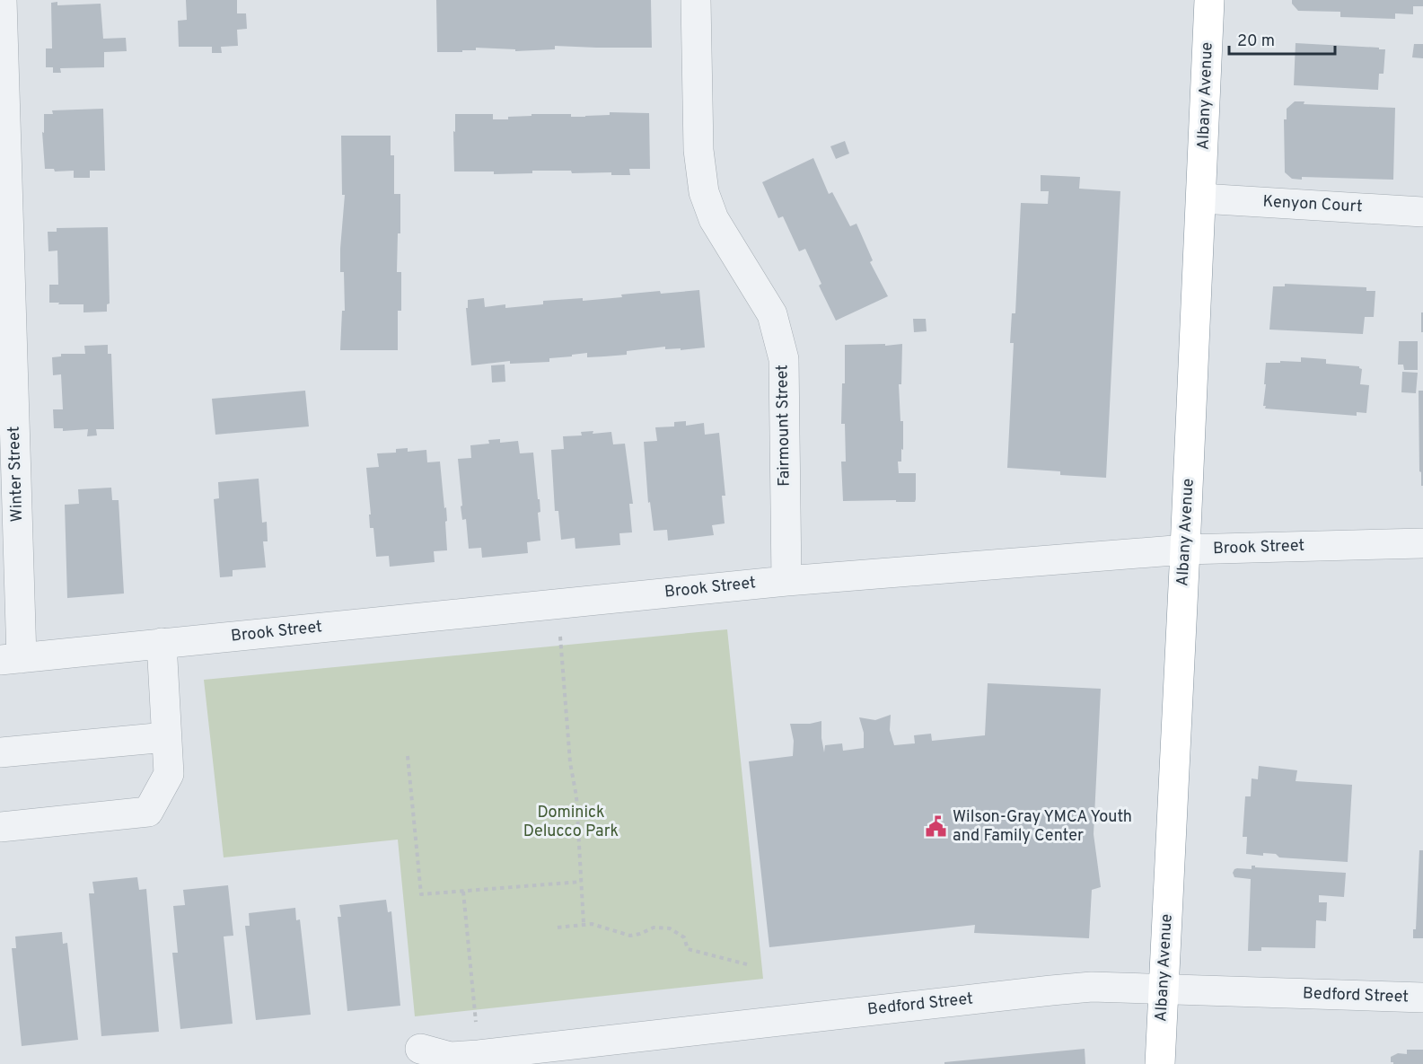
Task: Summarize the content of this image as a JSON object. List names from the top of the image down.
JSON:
{
  "streets": {
    "highway": ["Albany Avenue"],
    "street": [
      "Kenyon Court",
      "Fairmount Street",
      "Winter Street",
      "Brook Street",
      "Bedford Street"
    ]
  },
  "crossings": [
    ["Albany Avenue", "Kenyon Court"],
    ["Albany Avenue", "Brook Street"],
    ["Albany Avenue", "Bedford Street"],
    ["Fairmount Street", "Brook Street"],
    ["Winter Street", "Brook Street"]
  ],
  "parks": ["Dominick Delucco Park"],
  "places": {
    "public building": ["Wilson-Gray YMCA Youth and Family Center"]
  },
  "scale_bar": "20 m"
}
